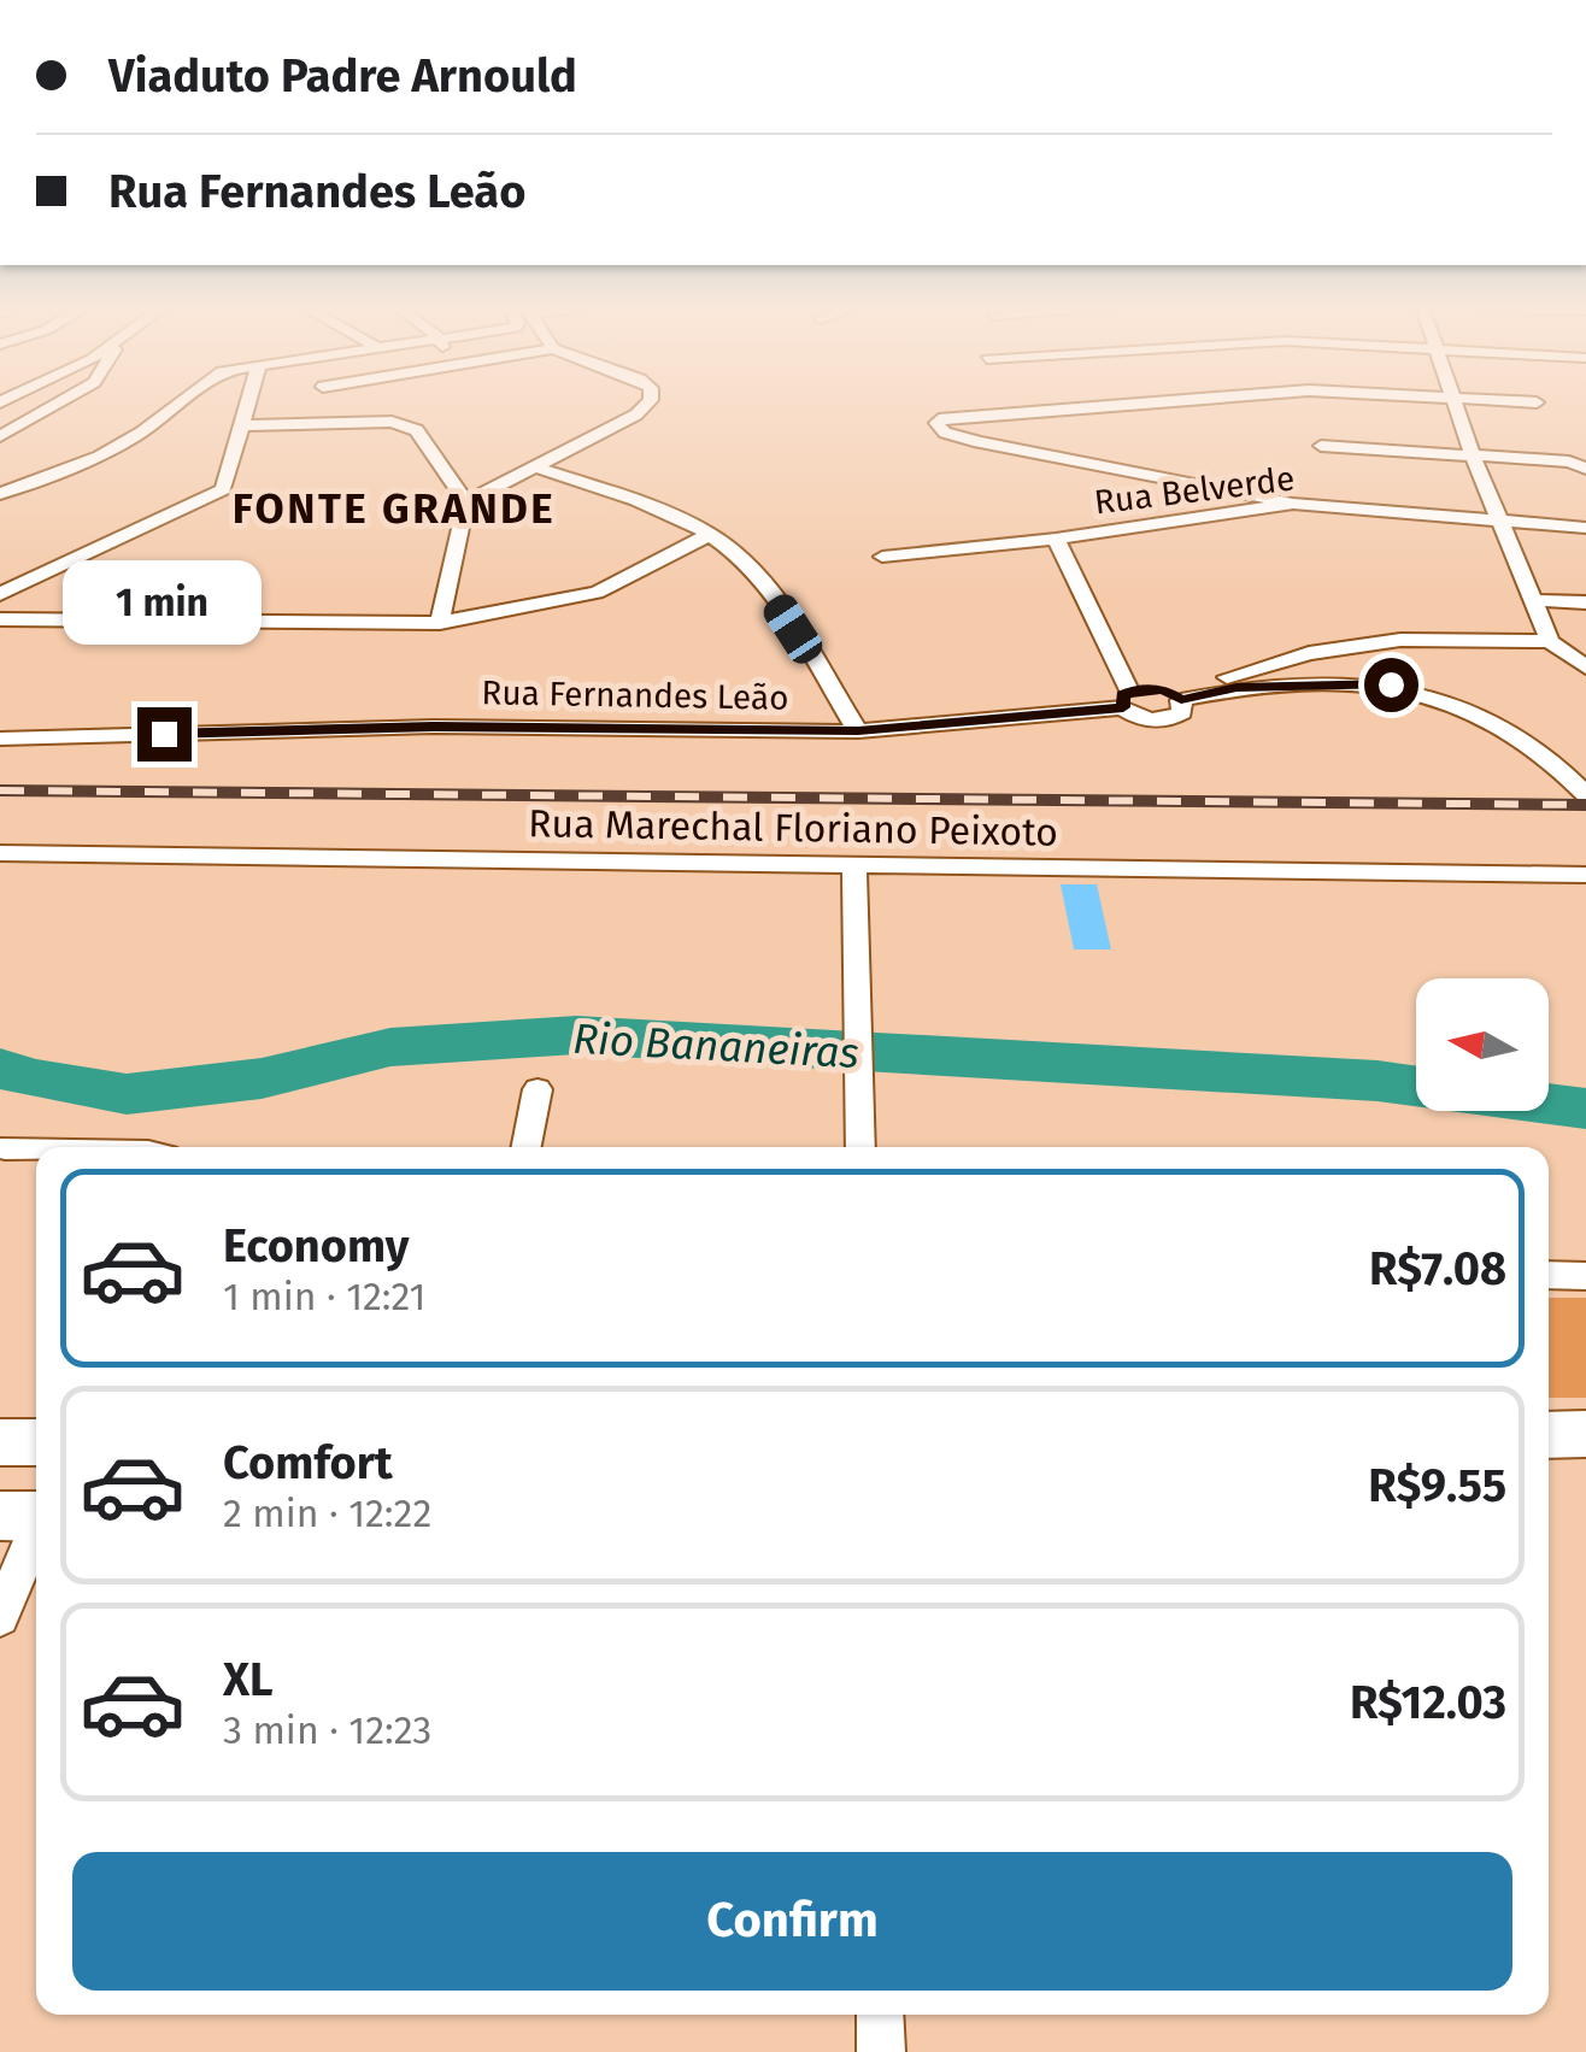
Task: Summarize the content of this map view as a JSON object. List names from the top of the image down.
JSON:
{
  "streets": {
    "street": ["Rua Belverde", "Rua Fernandes Leão", "Rua Marechal Floriano Peixoto"]
  },
  "districts": ["FONTE GRANDE"],
  "water": ["Rio Bananeiras"],
  "north": "left",
  "page": {
    "banner": ["Viaduto Padre Arnould", "Rua Fernandes Leão"],
    "bubble": "1 min",
    "list": [
      {
        "name": "Economy",
        "note": "1 min · 12:21",
        "value": "R$7.08"
      },
      {
        "name": "Comfort",
        "note": "2 min · 12:22",
        "value": "R$9.55"
      },
      {
        "name": "XL",
        "note": "3 min · 12:23",
        "value": "R$12.03"
      }
    ],
    "buttons": "Confirm"
  }
}
